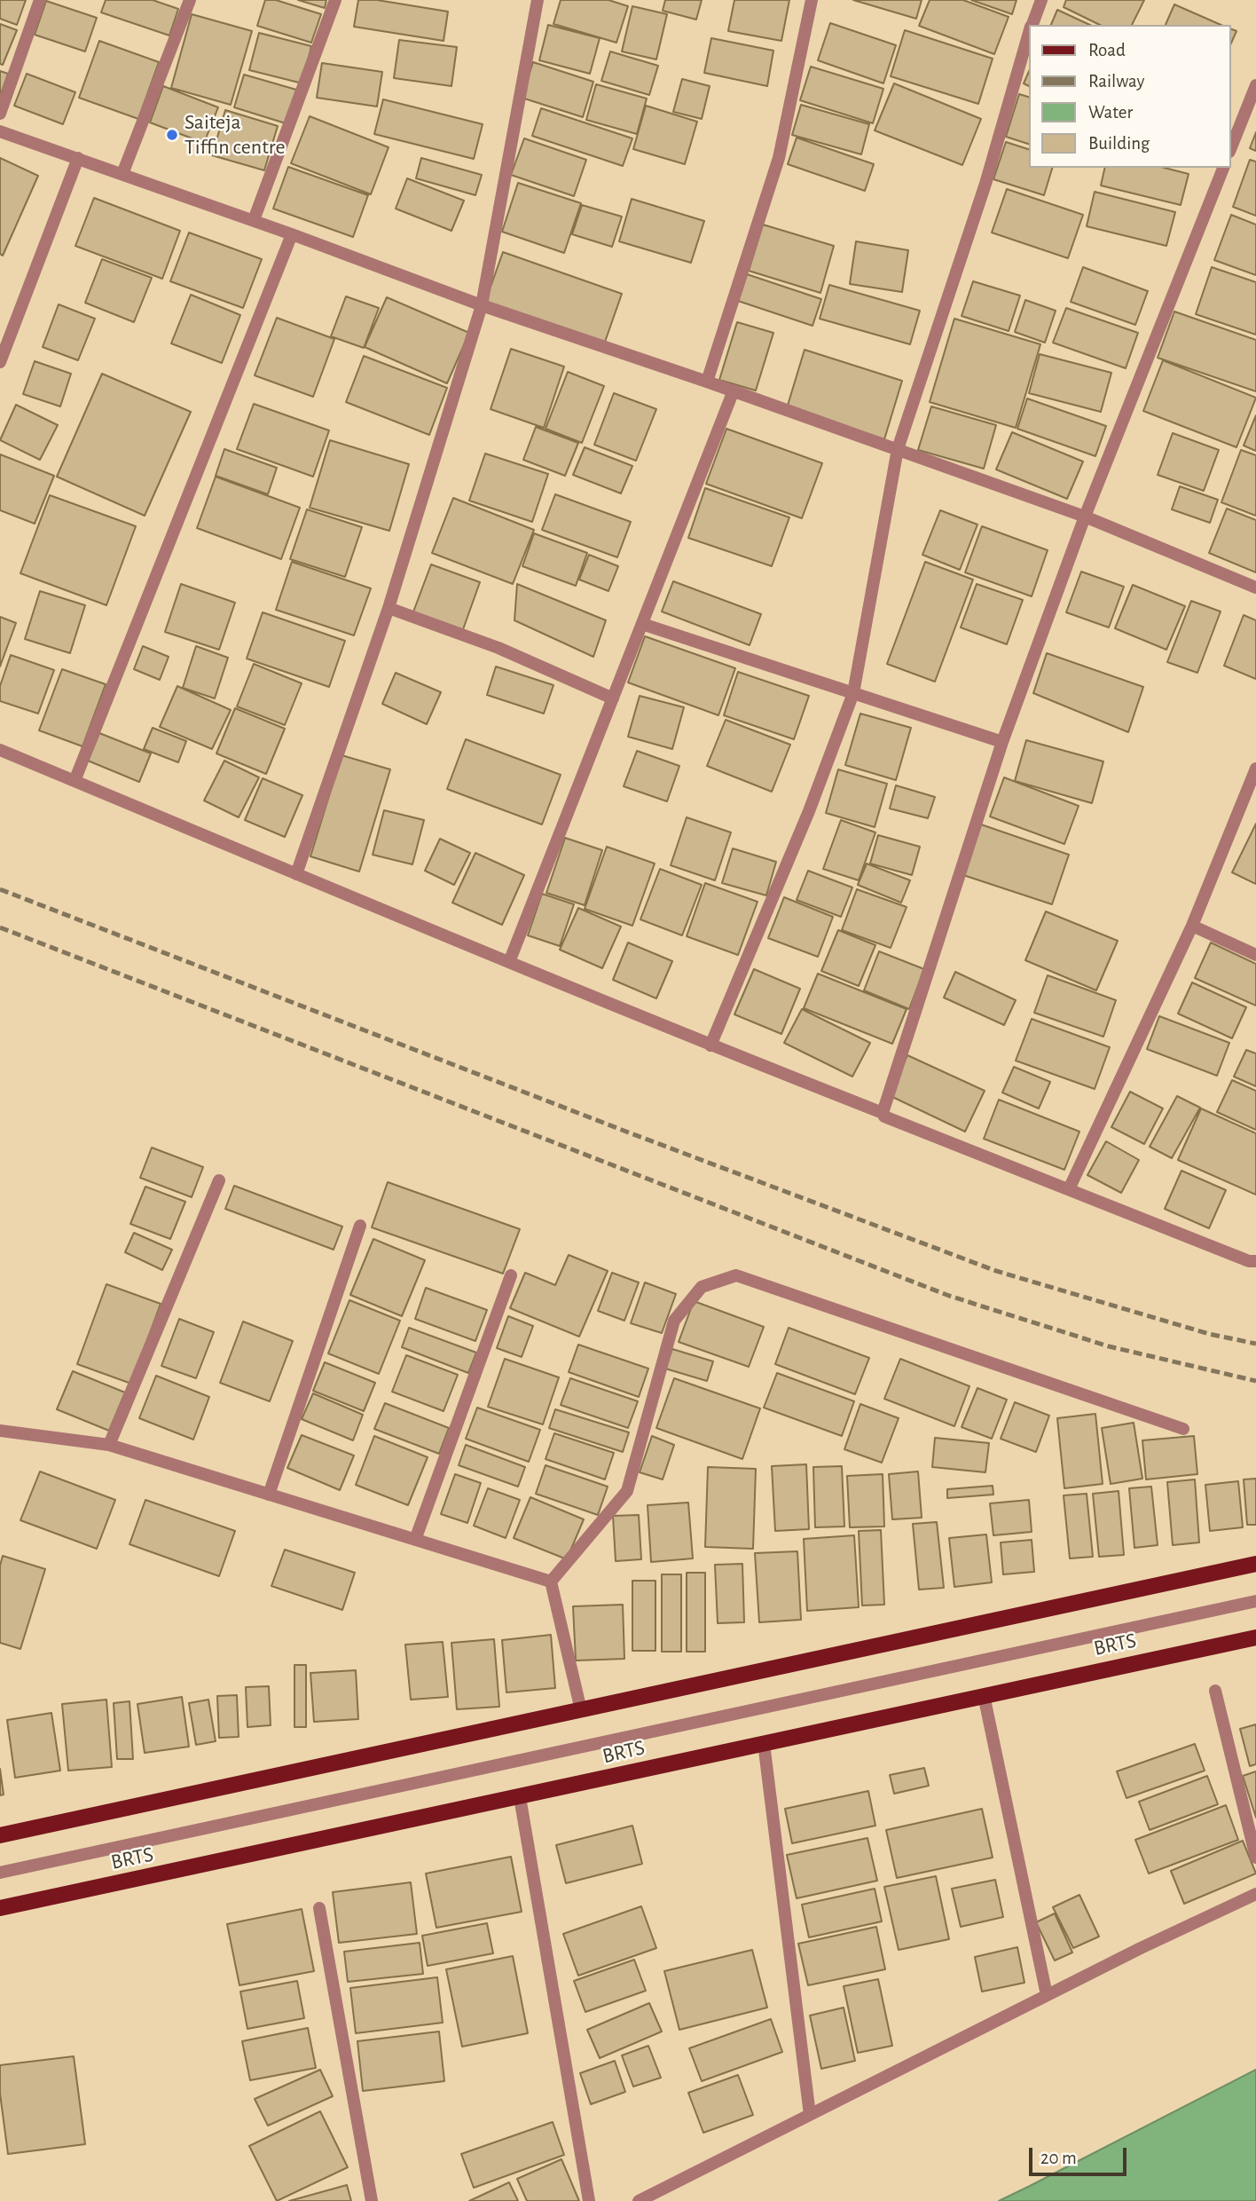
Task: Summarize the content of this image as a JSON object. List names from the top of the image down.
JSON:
{
  "streets": {
    "main road": ["BRTS"]
  },
  "places": ["Saiteja Tiffin centre"],
  "legend": [
    "Road",
    "Railway",
    "Water",
    "Building"
  ],
  "scale_bar": "20 m"
}
